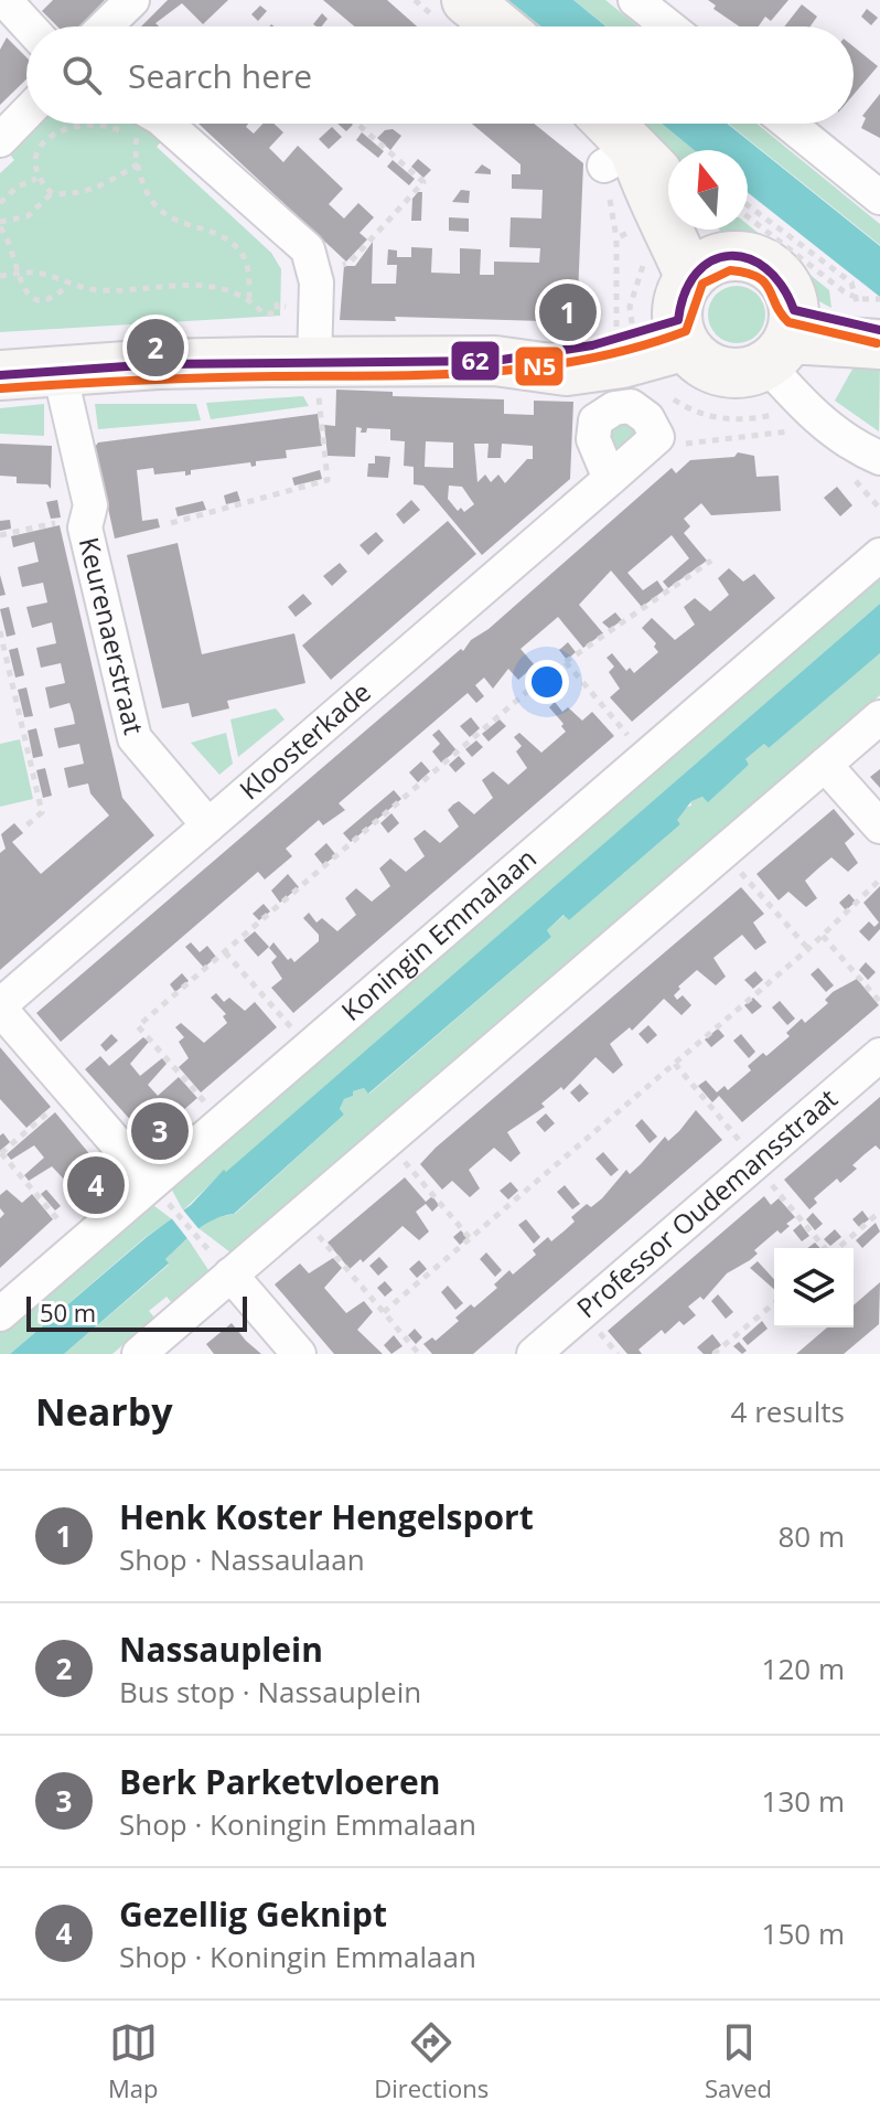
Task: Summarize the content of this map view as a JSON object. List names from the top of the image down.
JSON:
{
  "streets": {
    "street": [
      "Keurenaerstraat",
      "Kloosterkade",
      "Koningin Emmalaan",
      "Professor Oudemansstraat"
    ]
  },
  "crossings": [
    ["Keurenaerstraat", "Kloosterkade"]
  ],
  "lines": ["transit line 62", "transit line N5"],
  "scale_bar": "50 m",
  "north": "top",
  "page": {
    "search": "Search here",
    "pins": [
      "1",
      "2",
      "3",
      "4"
    ],
    "scale": "50 m",
    "heading": ["Nearby", "4 results"],
    "list": [
      {
        "mark": "1",
        "name": "Henk Koster Hengelsport",
        "note": "Shop · Nassaulaan",
        "value": "80 m"
      },
      {
        "mark": "2",
        "name": "Nassauplein",
        "note": "Bus stop · Nassauplein",
        "value": "120 m"
      },
      {
        "mark": "3",
        "name": "Berk Parketvloeren",
        "note": "Shop · Koningin Emmalaan",
        "value": "130 m"
      },
      {
        "mark": "4",
        "name": "Gezellig Geknipt",
        "note": "Shop · Koningin Emmalaan",
        "value": "150 m"
      }
    ],
    "nav": ["Map", "Directions", "Saved"]
  }
}
